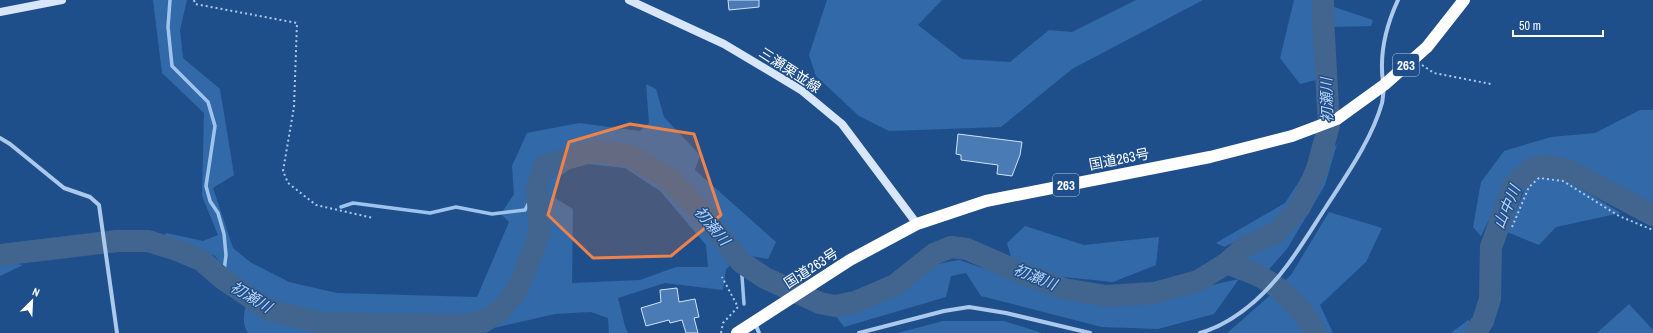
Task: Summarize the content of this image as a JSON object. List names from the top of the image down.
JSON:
{
  "streets": {
    "highway": ["263", "国道263号"],
    "main road": ["三瀬栗並線"]
  },
  "crossings": [
    ["三瀬栗並線", "国道263号"]
  ],
  "water": ["初瀬川", "山中川"],
  "scale_bar": "50 m",
  "north": "top right"
}
